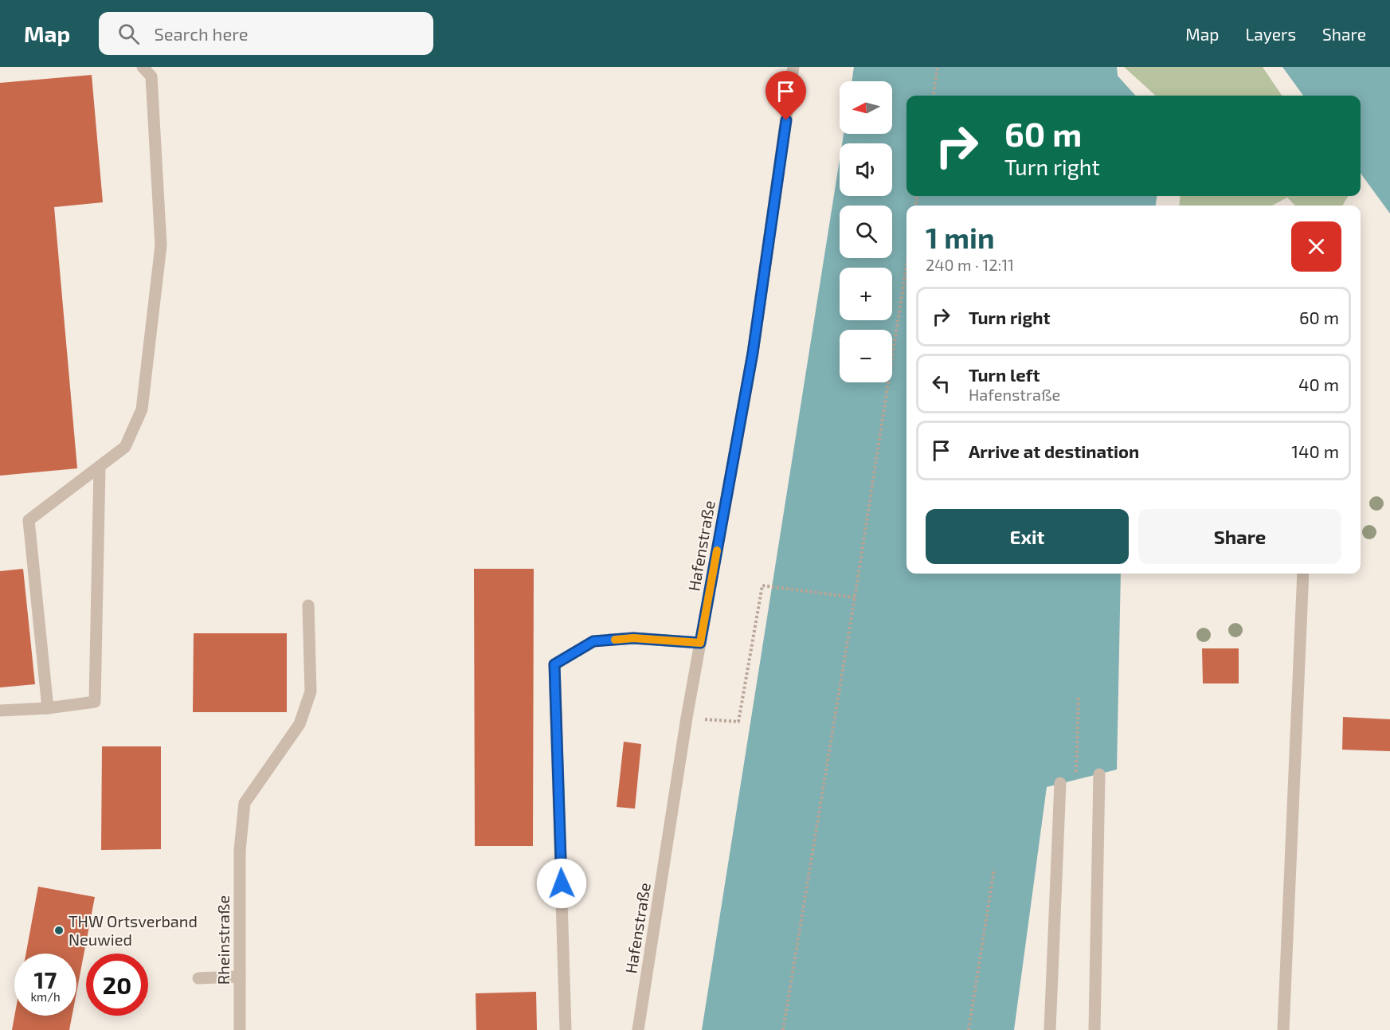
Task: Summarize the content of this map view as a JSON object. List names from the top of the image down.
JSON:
{
  "streets": {
    "street": ["Hafenstraße", "Rheinstraße"]
  },
  "places": ["THW Ortsverband Neuwied"],
  "north": "left",
  "page": {
    "header": "Map",
    "search": "Search here",
    "nav": ["Map", "Layers", "Share"],
    "map_buttons": ["+", "−"],
    "turn": ["60 m", "Turn right"],
    "heading": ["1 min", "240 m · 12:11"],
    "list": [
      {
        "name": "Turn right",
        "value": "60 m"
      },
      {
        "name": "Turn left",
        "note": "Hafenstraße",
        "value": "40 m"
      },
      {
        "name": "Arrive at destination",
        "value": "140 m"
      }
    ],
    "buttons": ["Exit", "Share"],
    "speed": "17 km/h",
    "limit": "20"
  }
}
